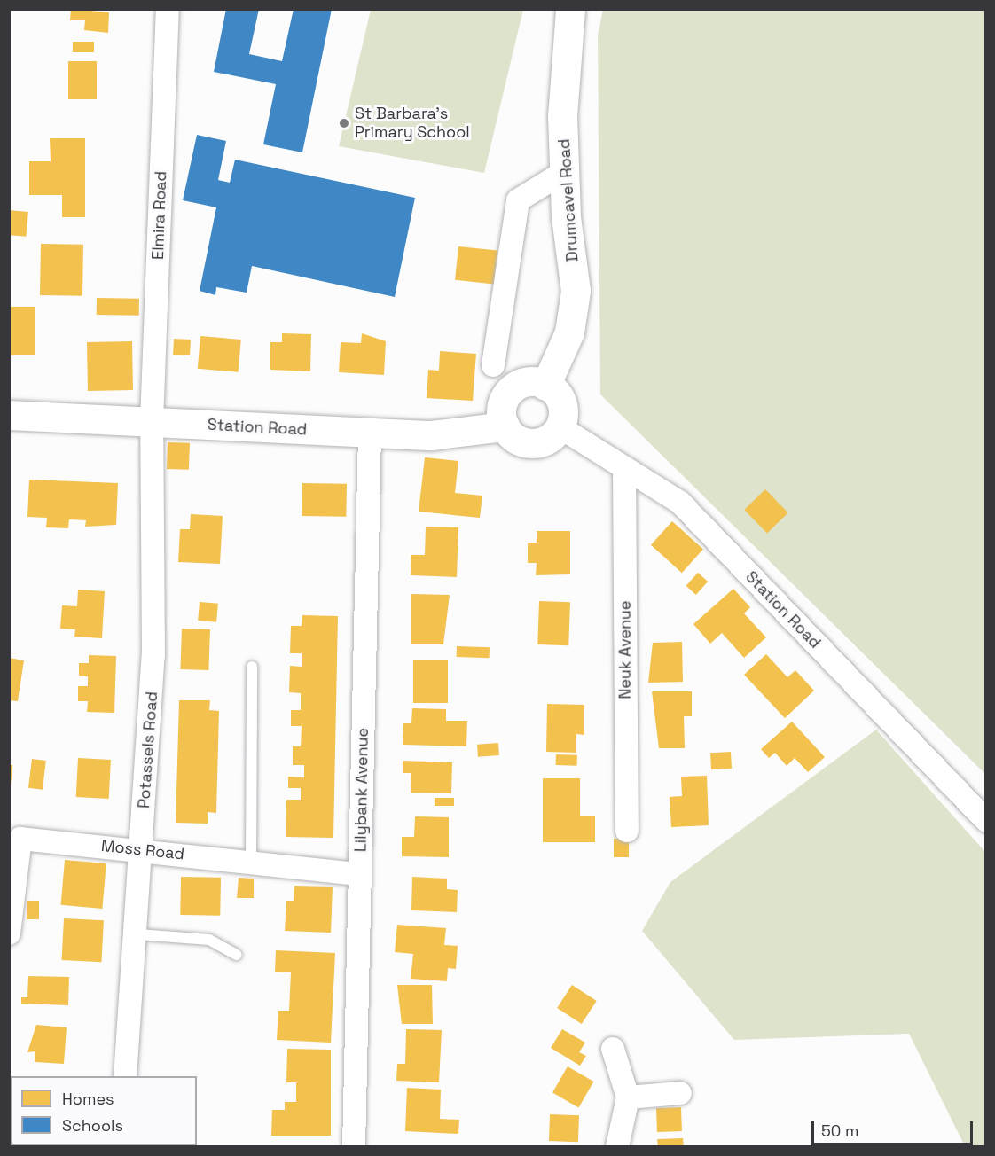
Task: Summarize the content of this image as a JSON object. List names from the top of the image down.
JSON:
{
  "streets": {
    "main road": ["Drumcavel Road", "Station Road"],
    "street": [
      "Elmira Road",
      "Neuk Avenue",
      "Potassels Road",
      "Lilybank Avenue",
      "Moss Road"
    ]
  },
  "crossings": [
    ["Drumcavel Road", "Station Road"],
    ["Elmira Road", "Station Road"],
    ["Elmira Road", "Potassels Road"],
    ["Station Road", "Neuk Avenue"],
    ["Station Road", "Potassels Road"],
    ["Station Road", "Lilybank Avenue"],
    ["Potassels Road", "Moss Road"],
    ["Lilybank Avenue", "Moss Road"]
  ],
  "places": ["St Barbara's Primary School"],
  "legend": ["Homes", "Schools"],
  "scale_bar": "50 m"
}
